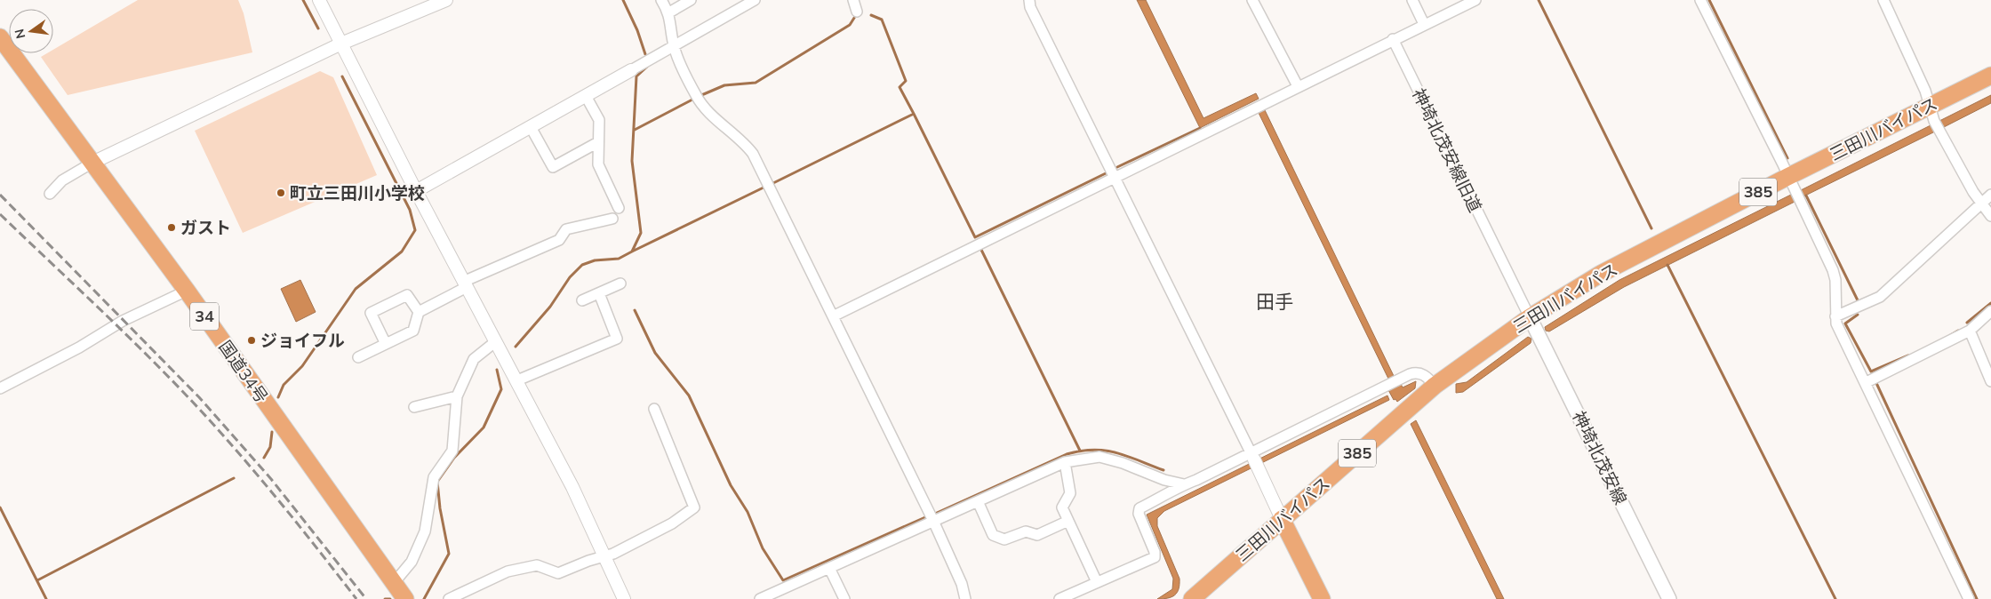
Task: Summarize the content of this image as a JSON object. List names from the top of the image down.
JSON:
{
  "streets": {
    "highway": [
      "三田川バイパス",
      "385",
      "34",
      "国道34号"
    ],
    "main road": ["神埼北茂安線"],
    "street": ["神埼北茂安線旧道"]
  },
  "crossings": [
    ["三田川バイパス", "神埼北茂安線旧道"],
    ["三田川バイパス", "神埼北茂安線"],
    ["神埼北茂安線旧道", "神埼北茂安線"]
  ],
  "districts": ["田手"],
  "places": ["町立三田川小学校", "ガスト", "ジョイフル"],
  "north": "left"
}
